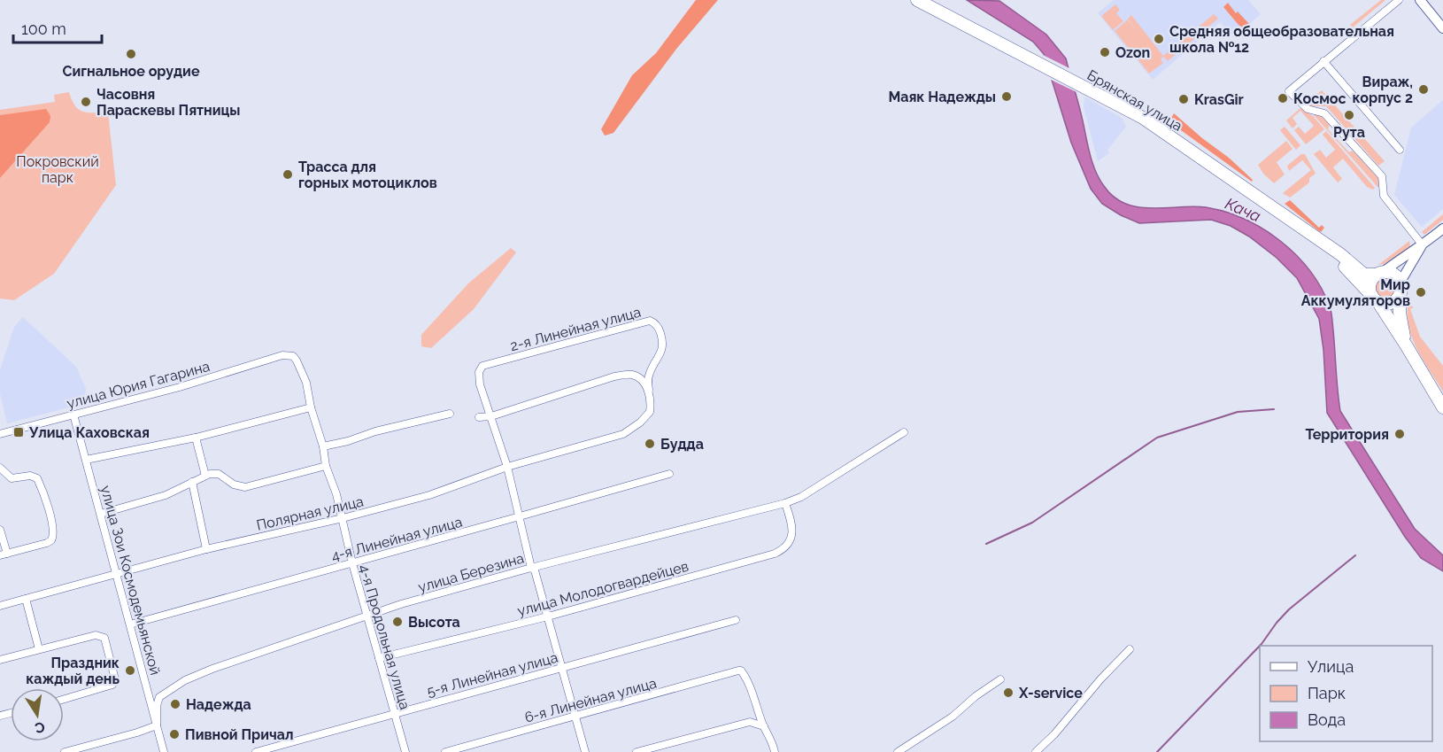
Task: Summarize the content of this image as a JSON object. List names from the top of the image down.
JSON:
{
  "streets": {
    "highway": ["Брянская улица"],
    "street": [
      "2-я Линейная улица",
      "улица Юрия Гагарина",
      "Полярная улица",
      "4-я Линейная улица",
      "улица Березина",
      "улица Зои Космодемьянской",
      "улица Молодогвардейцев",
      "4-я Продольная улица",
      "5-я Линейная улица",
      "6-я Линейная улица"
    ]
  },
  "crossings": [
    ["2-я Линейная улица", "Полярная улица"],
    ["улица Юрия Гагарина", "улица Зои Космодемьянской"],
    ["улица Юрия Гагарина", "4-я Продольная улица"],
    ["Полярная улица", "улица Зои Космодемьянской"],
    ["Полярная улица", "4-я Продольная улица"],
    ["4-я Линейная улица", "улица Зои Космодемьянской"],
    ["4-я Линейная улица", "4-я Продольная улица"],
    ["улица Березина", "улица Зои Космодемьянской"],
    ["улица Березина", "улица Молодогвардейцев"],
    ["улица Березина", "4-я Продольная улица"],
    ["улица Молодогвардейцев", "4-я Продольная улица"],
    ["4-я Продольная улица", "5-я Линейная улица"]
  ],
  "water": ["Кача"],
  "parks": ["Покровский парк"],
  "places": {
    "other": [
      "Средняя общеобразовательная школа №12",
      "Ozon",
      "Сигнальное орудие",
      "Вираж, корпус 2",
      "Маяк Надежды",
      "Космос",
      "KrasGir",
      "Часовня Параскевы Пятницы",
      "Рута",
      "Трасса для горных мотоциклов",
      "Мир Аккумуляторов",
      "Территория",
      "Будда",
      "Высота",
      "Праздник каждый день",
      "X-service",
      "Надежда",
      "Пивной Причал"
    ],
    "transit": ["Улица Каховская"]
  },
  "legend": ["Улица", "Парк", "Вода"],
  "scale_bar": "100 m",
  "north": "bottom"
}
